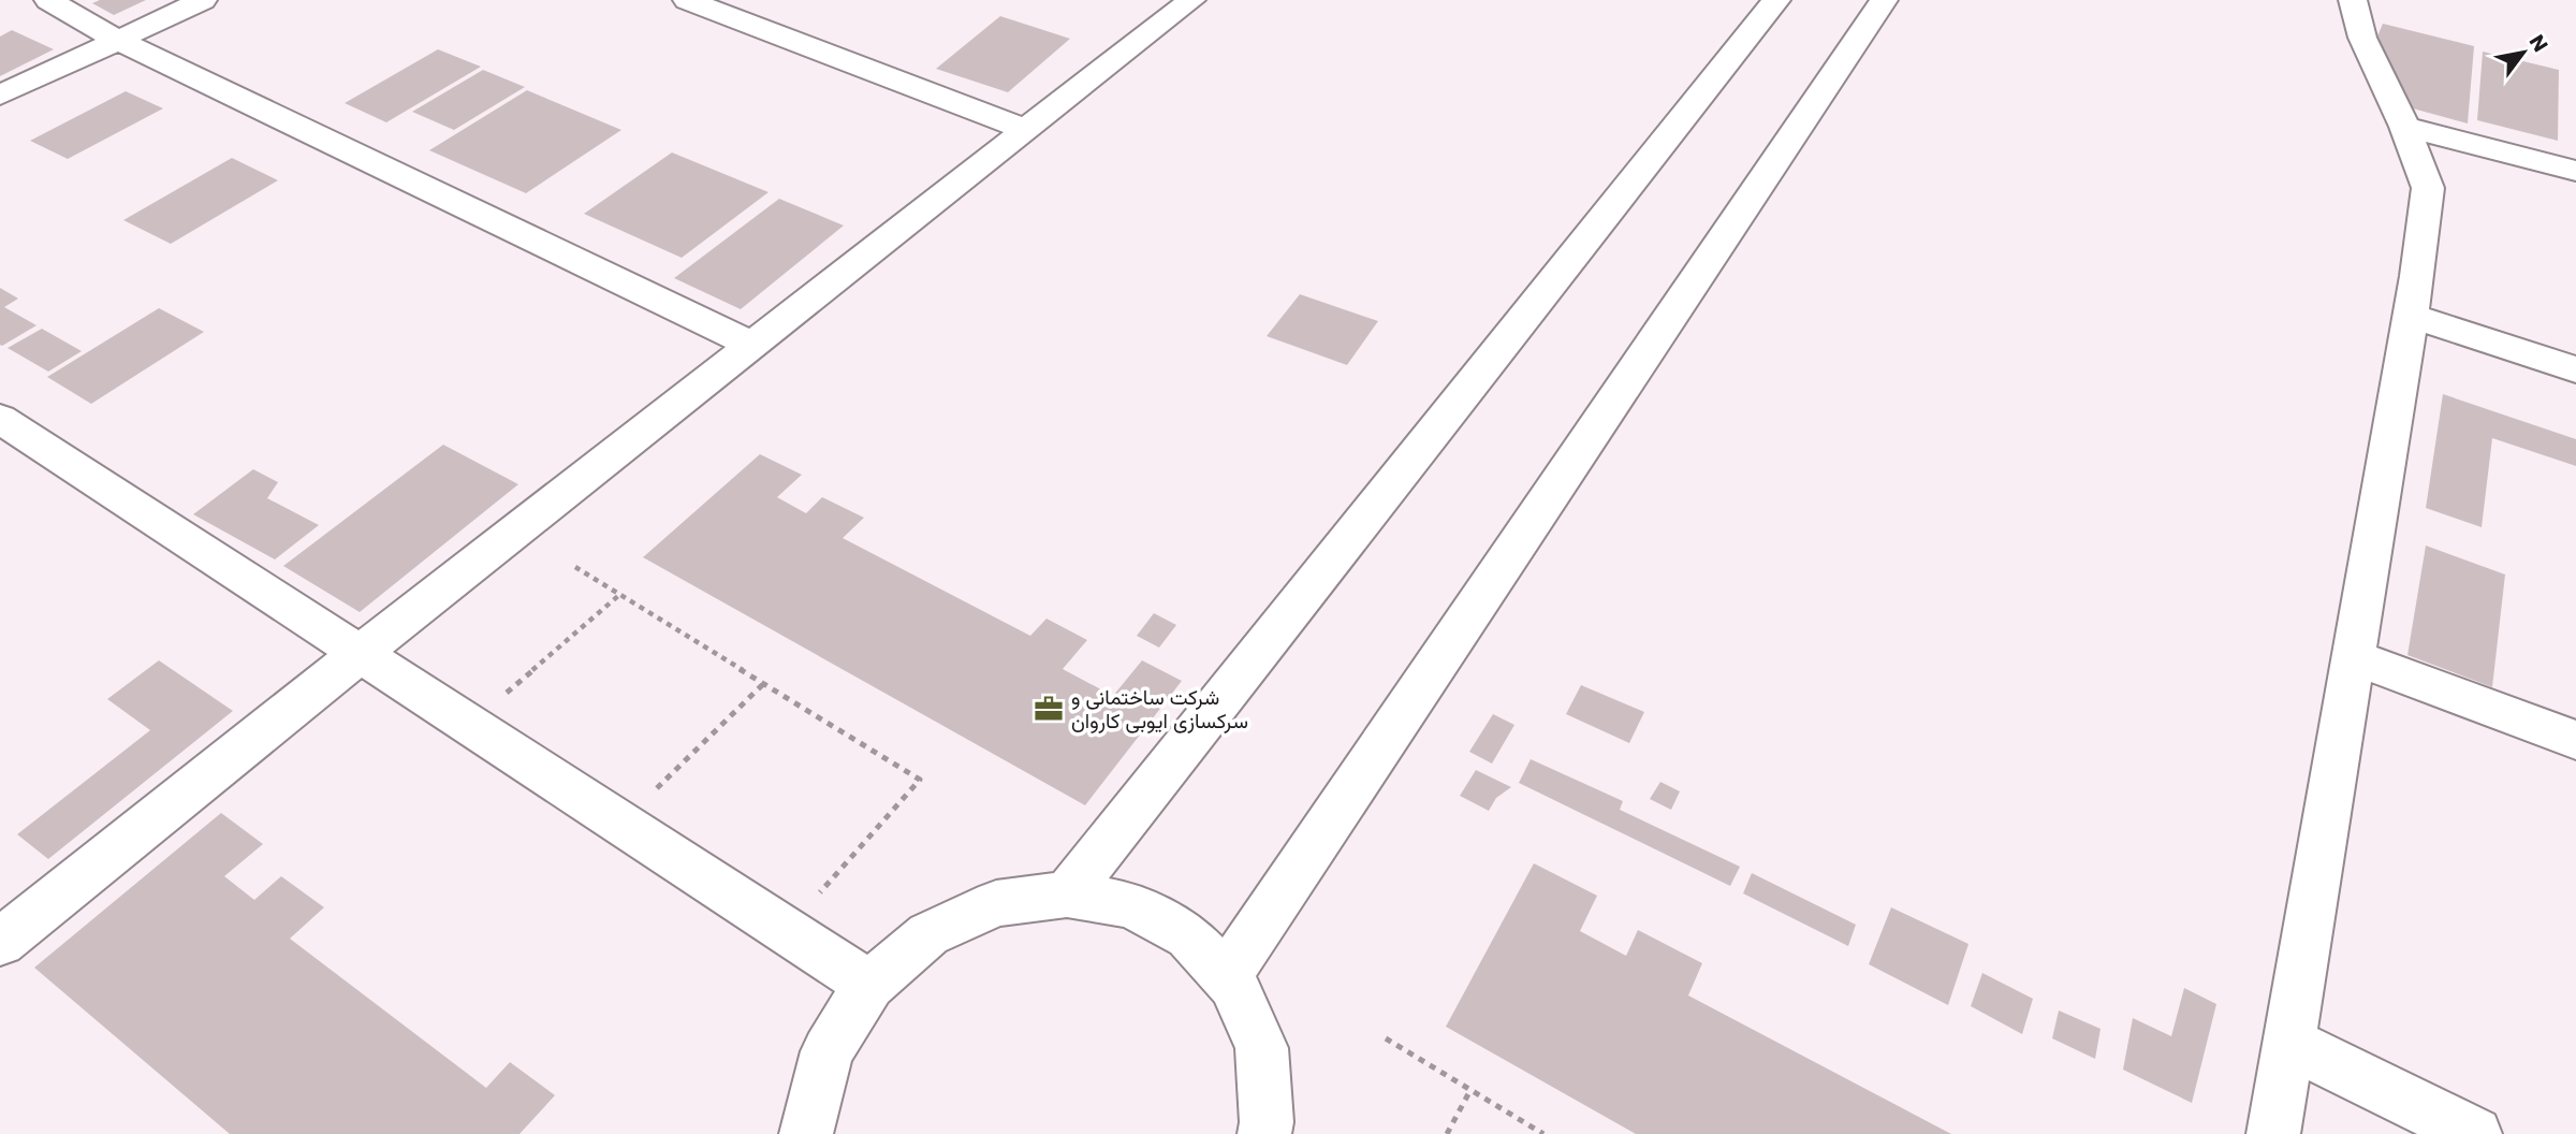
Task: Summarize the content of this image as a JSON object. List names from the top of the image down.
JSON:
{
  "places": {
    "office": ["شرکت ساختمانی و سرکسازی ایوبی کاروان"]
  },
  "north": "top right"
}
